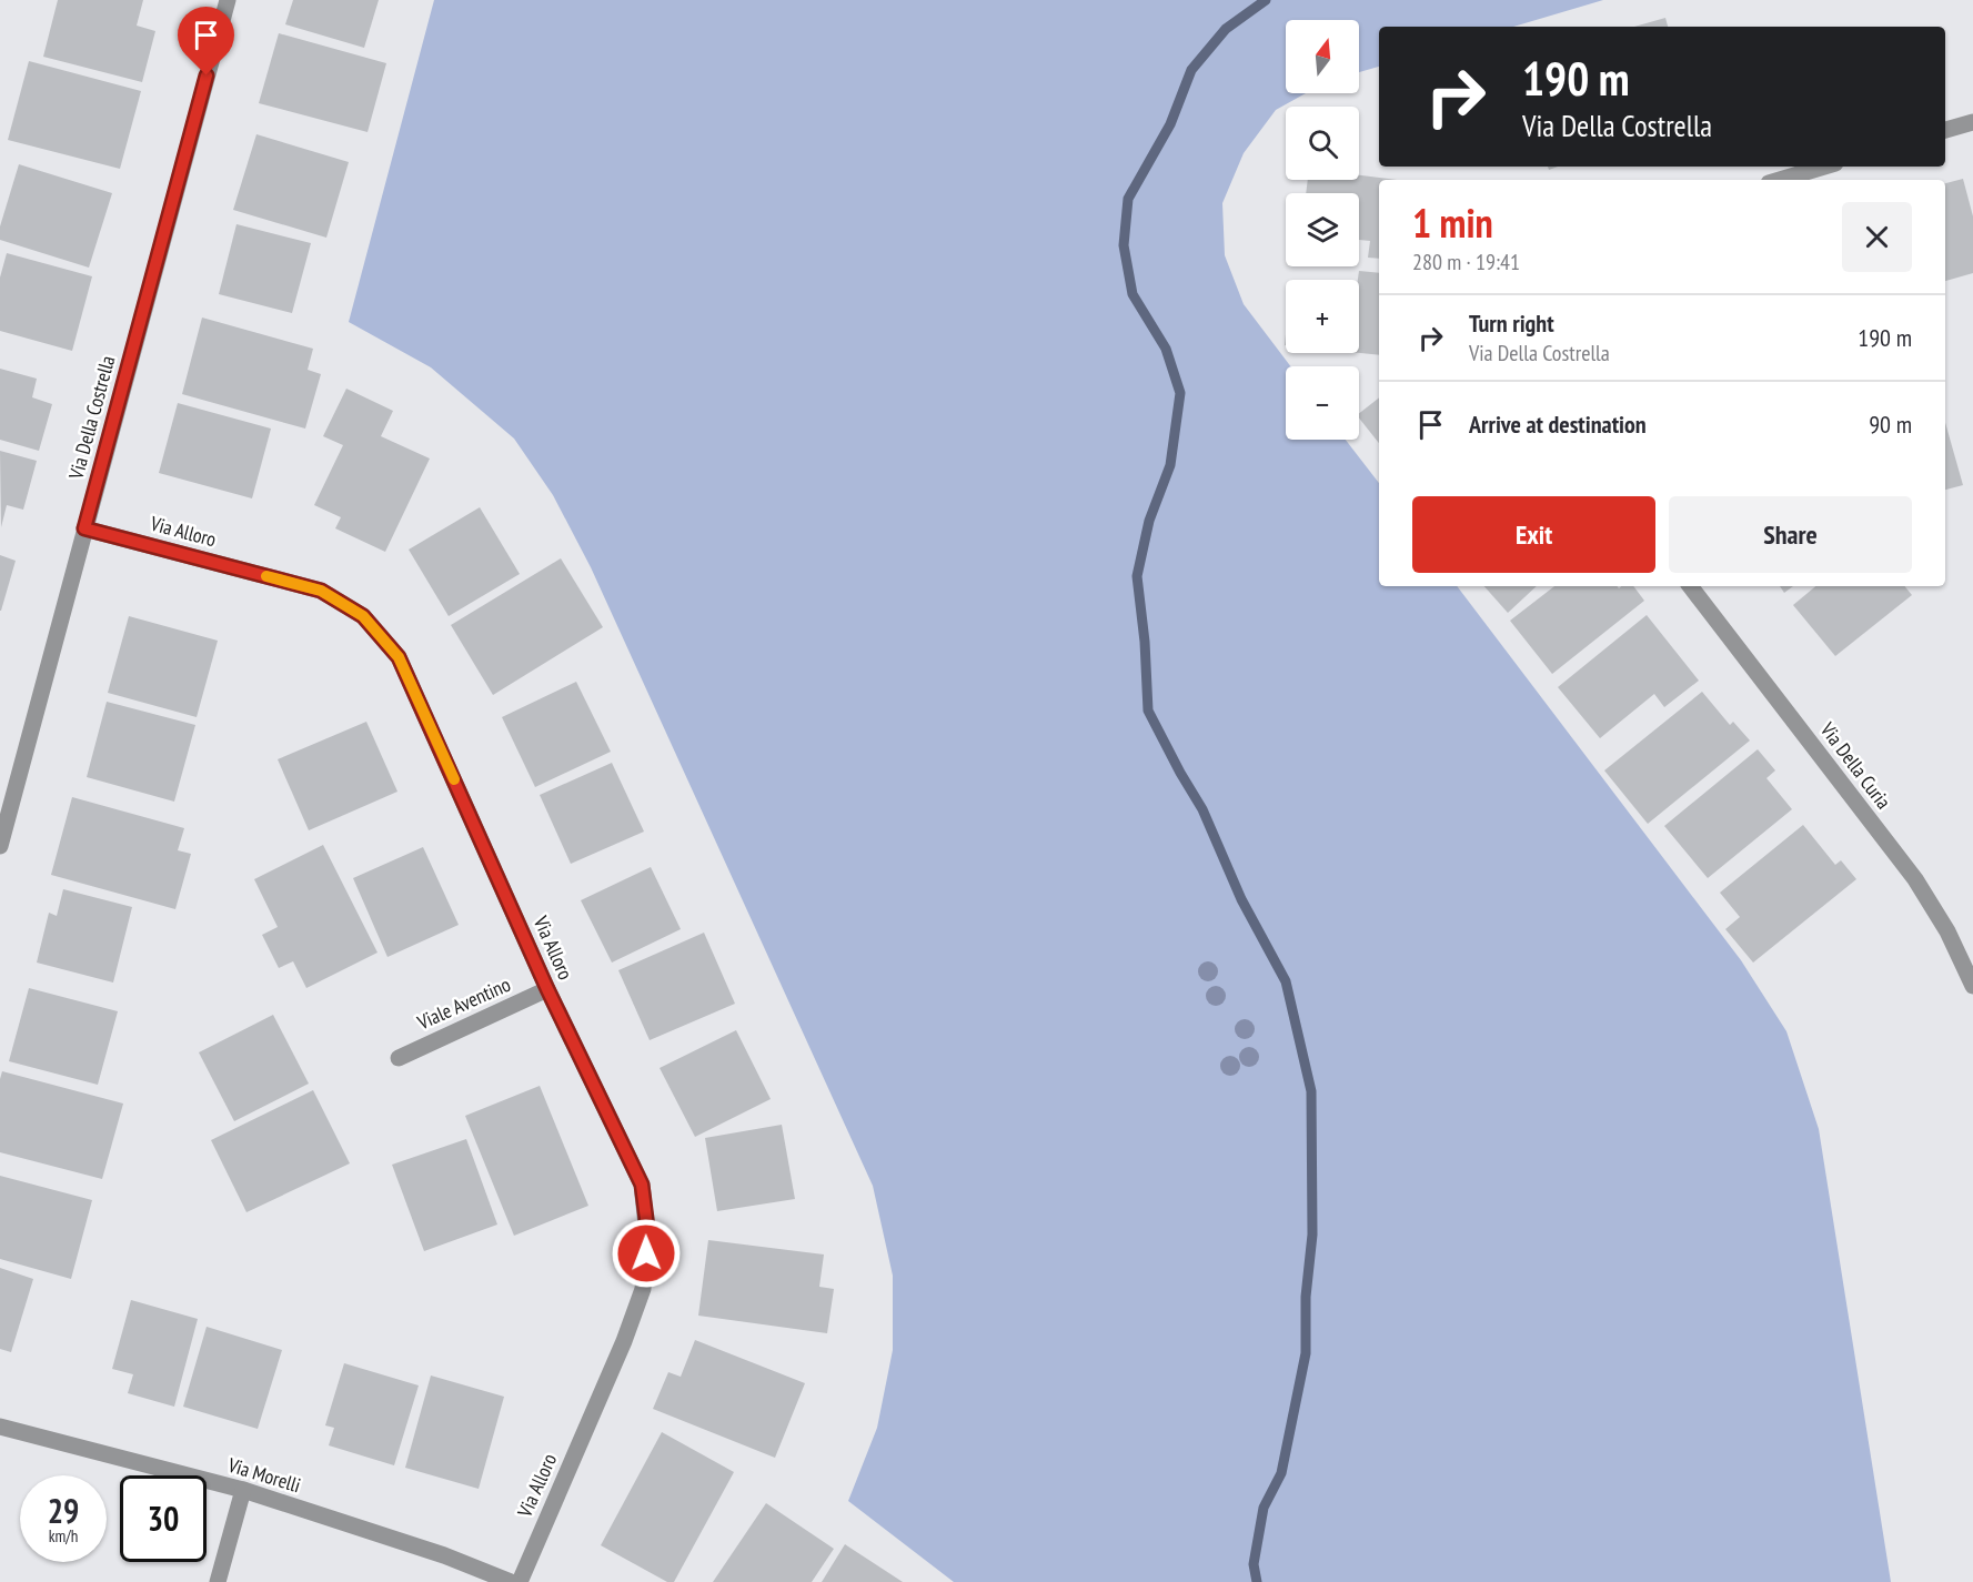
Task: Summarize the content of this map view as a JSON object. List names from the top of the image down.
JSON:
{
  "streets": {
    "street": [
      "Via Della Costrella",
      "Via Alloro",
      "Via Della Curia",
      "Viale Aventino",
      "Via Morelli"
    ]
  },
  "crossings": [
    ["Via Della Costrella", "Via Alloro"],
    ["Via Alloro", "Viale Aventino"]
  ],
  "north": "top",
  "page": {
    "map_buttons": ["+", "−"],
    "turn": ["190 m", "Via Della Costrella"],
    "heading": ["1 min", "280 m · 19:41"],
    "list": [
      {
        "name": "Turn right",
        "note": "Via Della Costrella",
        "value": "190 m"
      },
      {
        "name": "Arrive at destination",
        "value": "90 m"
      }
    ],
    "buttons": ["Exit", "Share"],
    "speed": "29 km/h",
    "limit": "30"
  }
}
